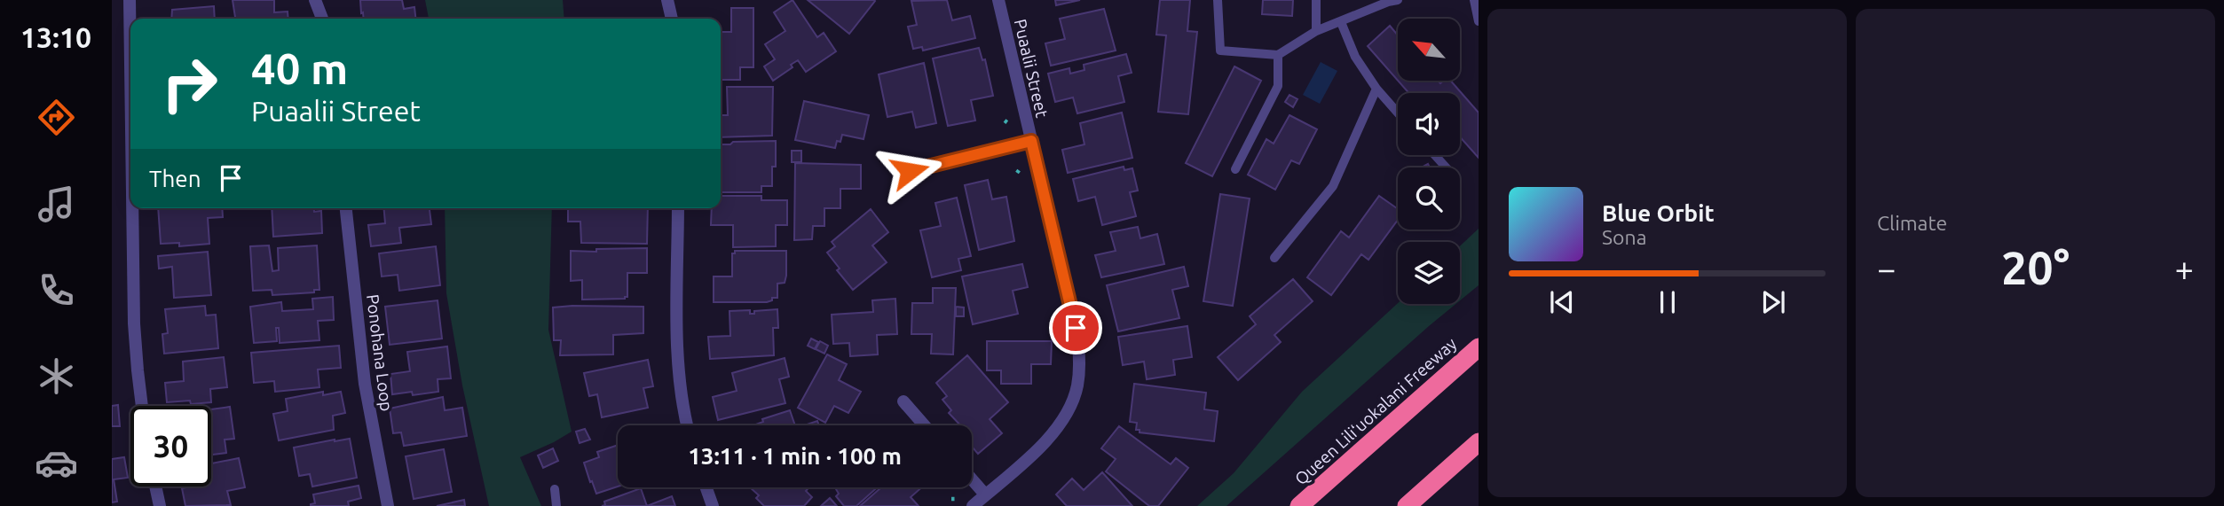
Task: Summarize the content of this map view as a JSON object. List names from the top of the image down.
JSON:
{
  "streets": {
    "highway": ["Queen Liliʻuokalani Freeway"],
    "street": ["Puaalii Street", "Ponohana Loop"]
  },
  "north": "top left",
  "page": {
    "tabs": "13:10",
    "tile": "Climate",
    "turn": ["40 m", "Puaalii Street"],
    "then": "Then",
    "song": ["Blue Orbit", "Sona"],
    "heat": ["−", "20°", "+"],
    "limit": "30",
    "trip": "13:11 · 1 min · 100 m"
  }
}
